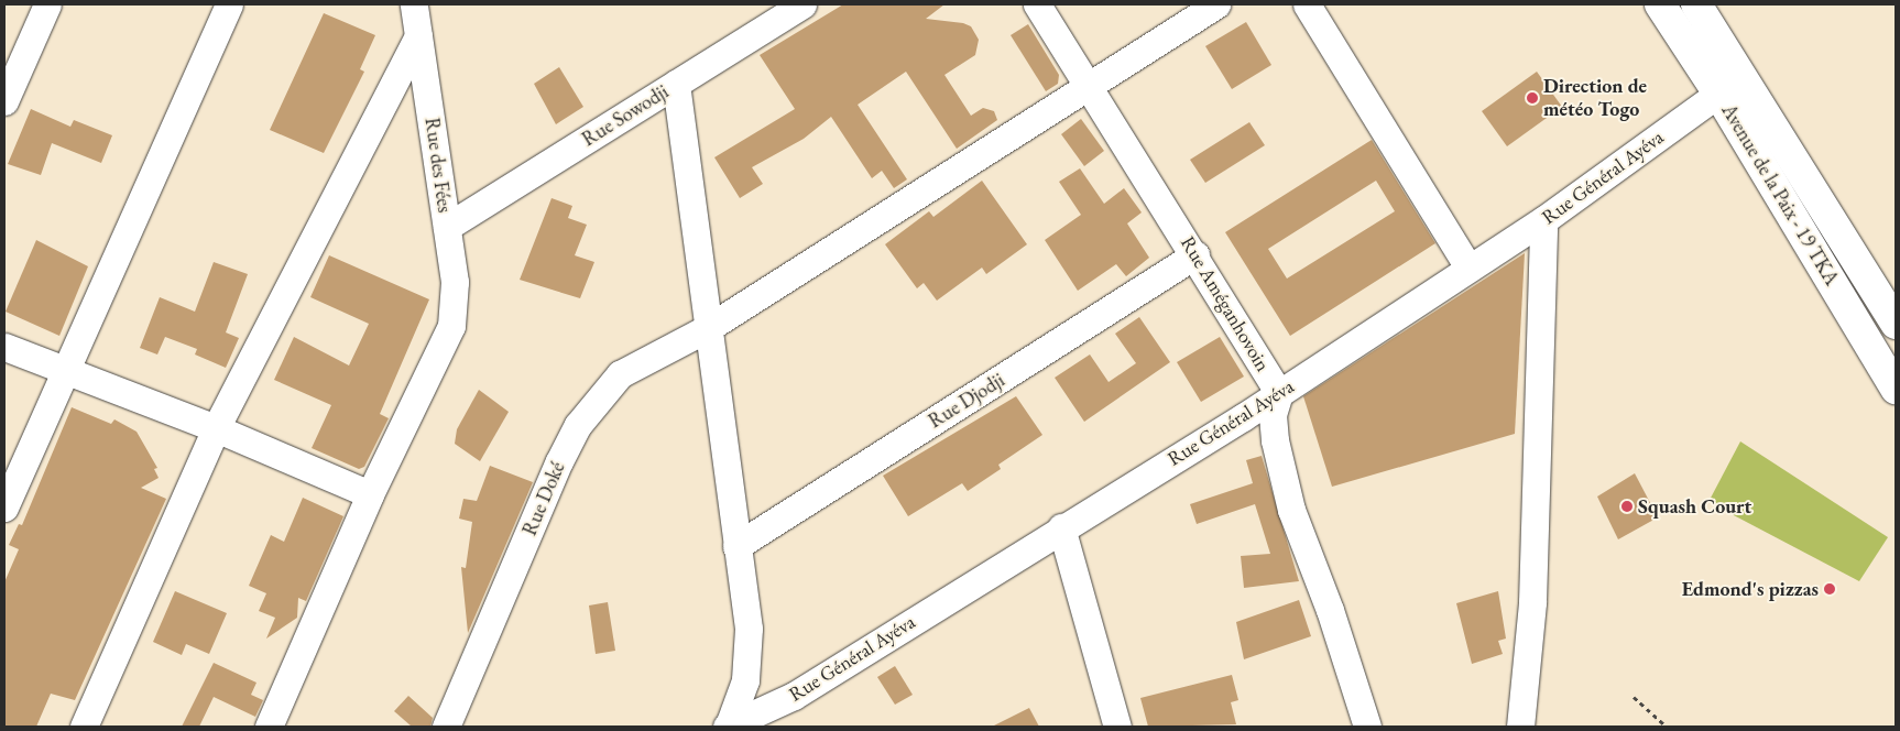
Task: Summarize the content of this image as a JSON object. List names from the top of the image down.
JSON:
{
  "streets": {
    "main road": ["Avenue de la Paix - 19 TKA"],
    "street": [
      "Rue Sowodji",
      "Rue des Fées",
      "Rue Général Ayéva",
      "Rue Améganhovoin",
      "Rue Djodji",
      "Rue Doké"
    ]
  },
  "crossings": [
    ["Rue Sowodji", "Rue des Fées"],
    ["Rue Général Ayéva", "Avenue de la Paix - 19 TKA"],
    ["Rue Général Ayéva", "Rue Améganhovoin"],
    ["Rue Améganhovoin", "Rue Djodji"],
    ["Rue Améganhovoin", "Rue Doké"]
  ],
  "places": ["Direction de météo Togo", "Squash Court", "Edmond's pizzas"]
}
